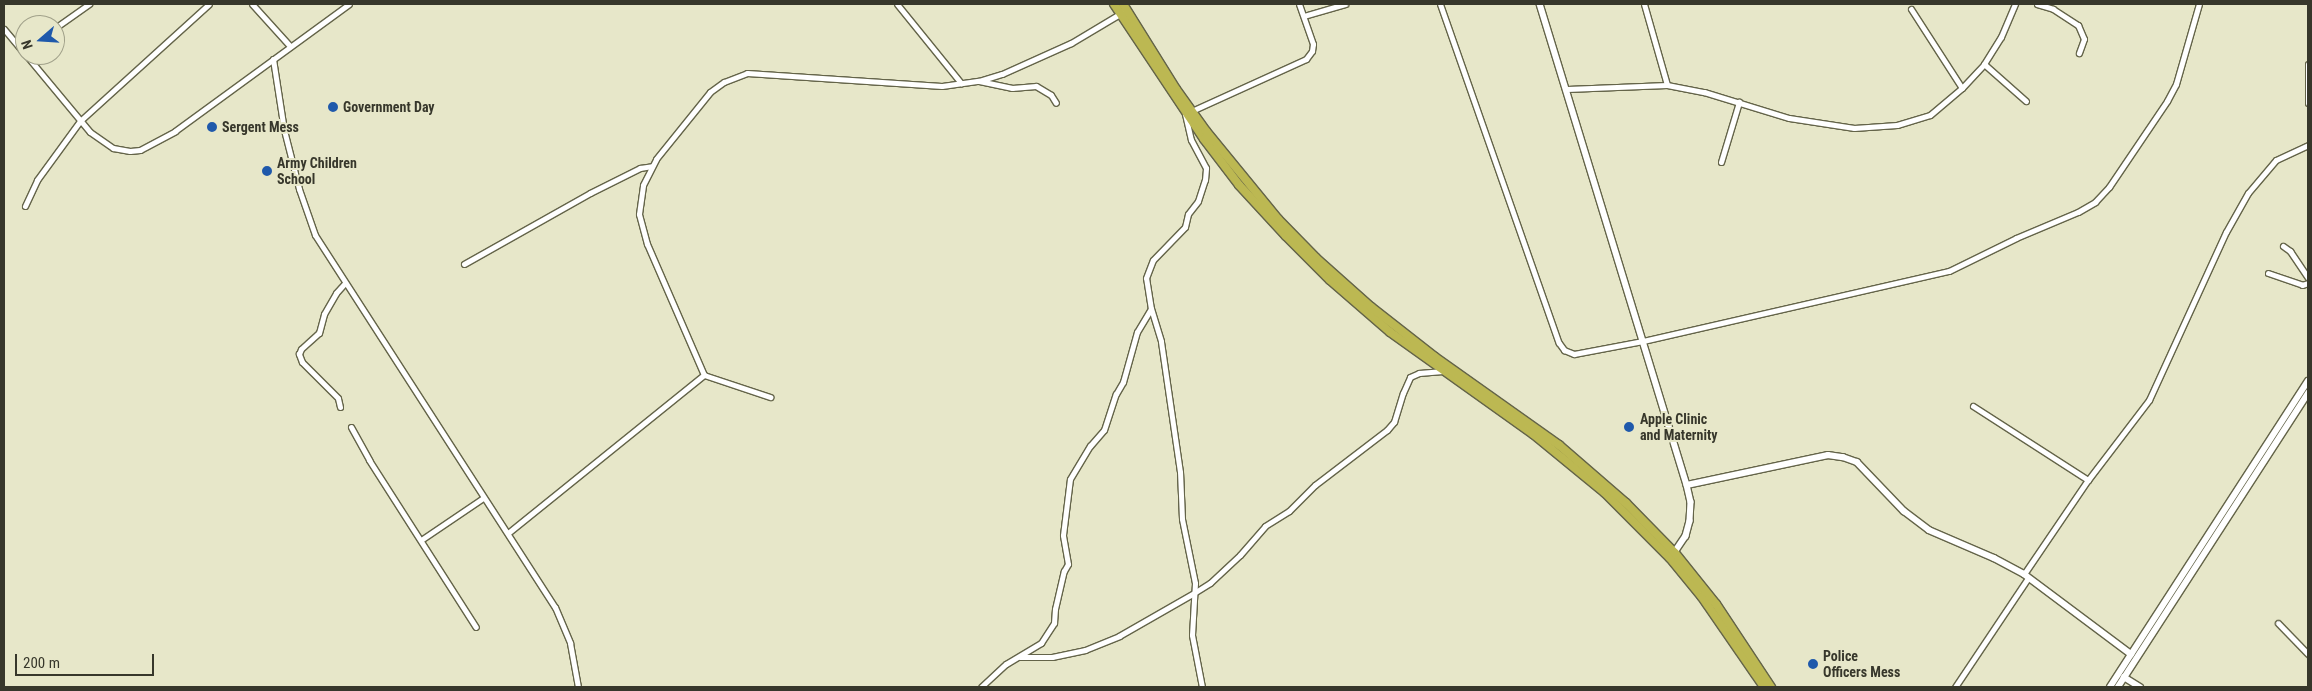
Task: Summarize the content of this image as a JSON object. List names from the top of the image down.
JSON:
{
  "places": [
    "Government Day",
    "Sergent Mess",
    "Army Children School",
    "Apple Clinic and Maternity",
    "Police Officers Mess"
  ],
  "scale_bar": "200 m",
  "north": "left"
}
